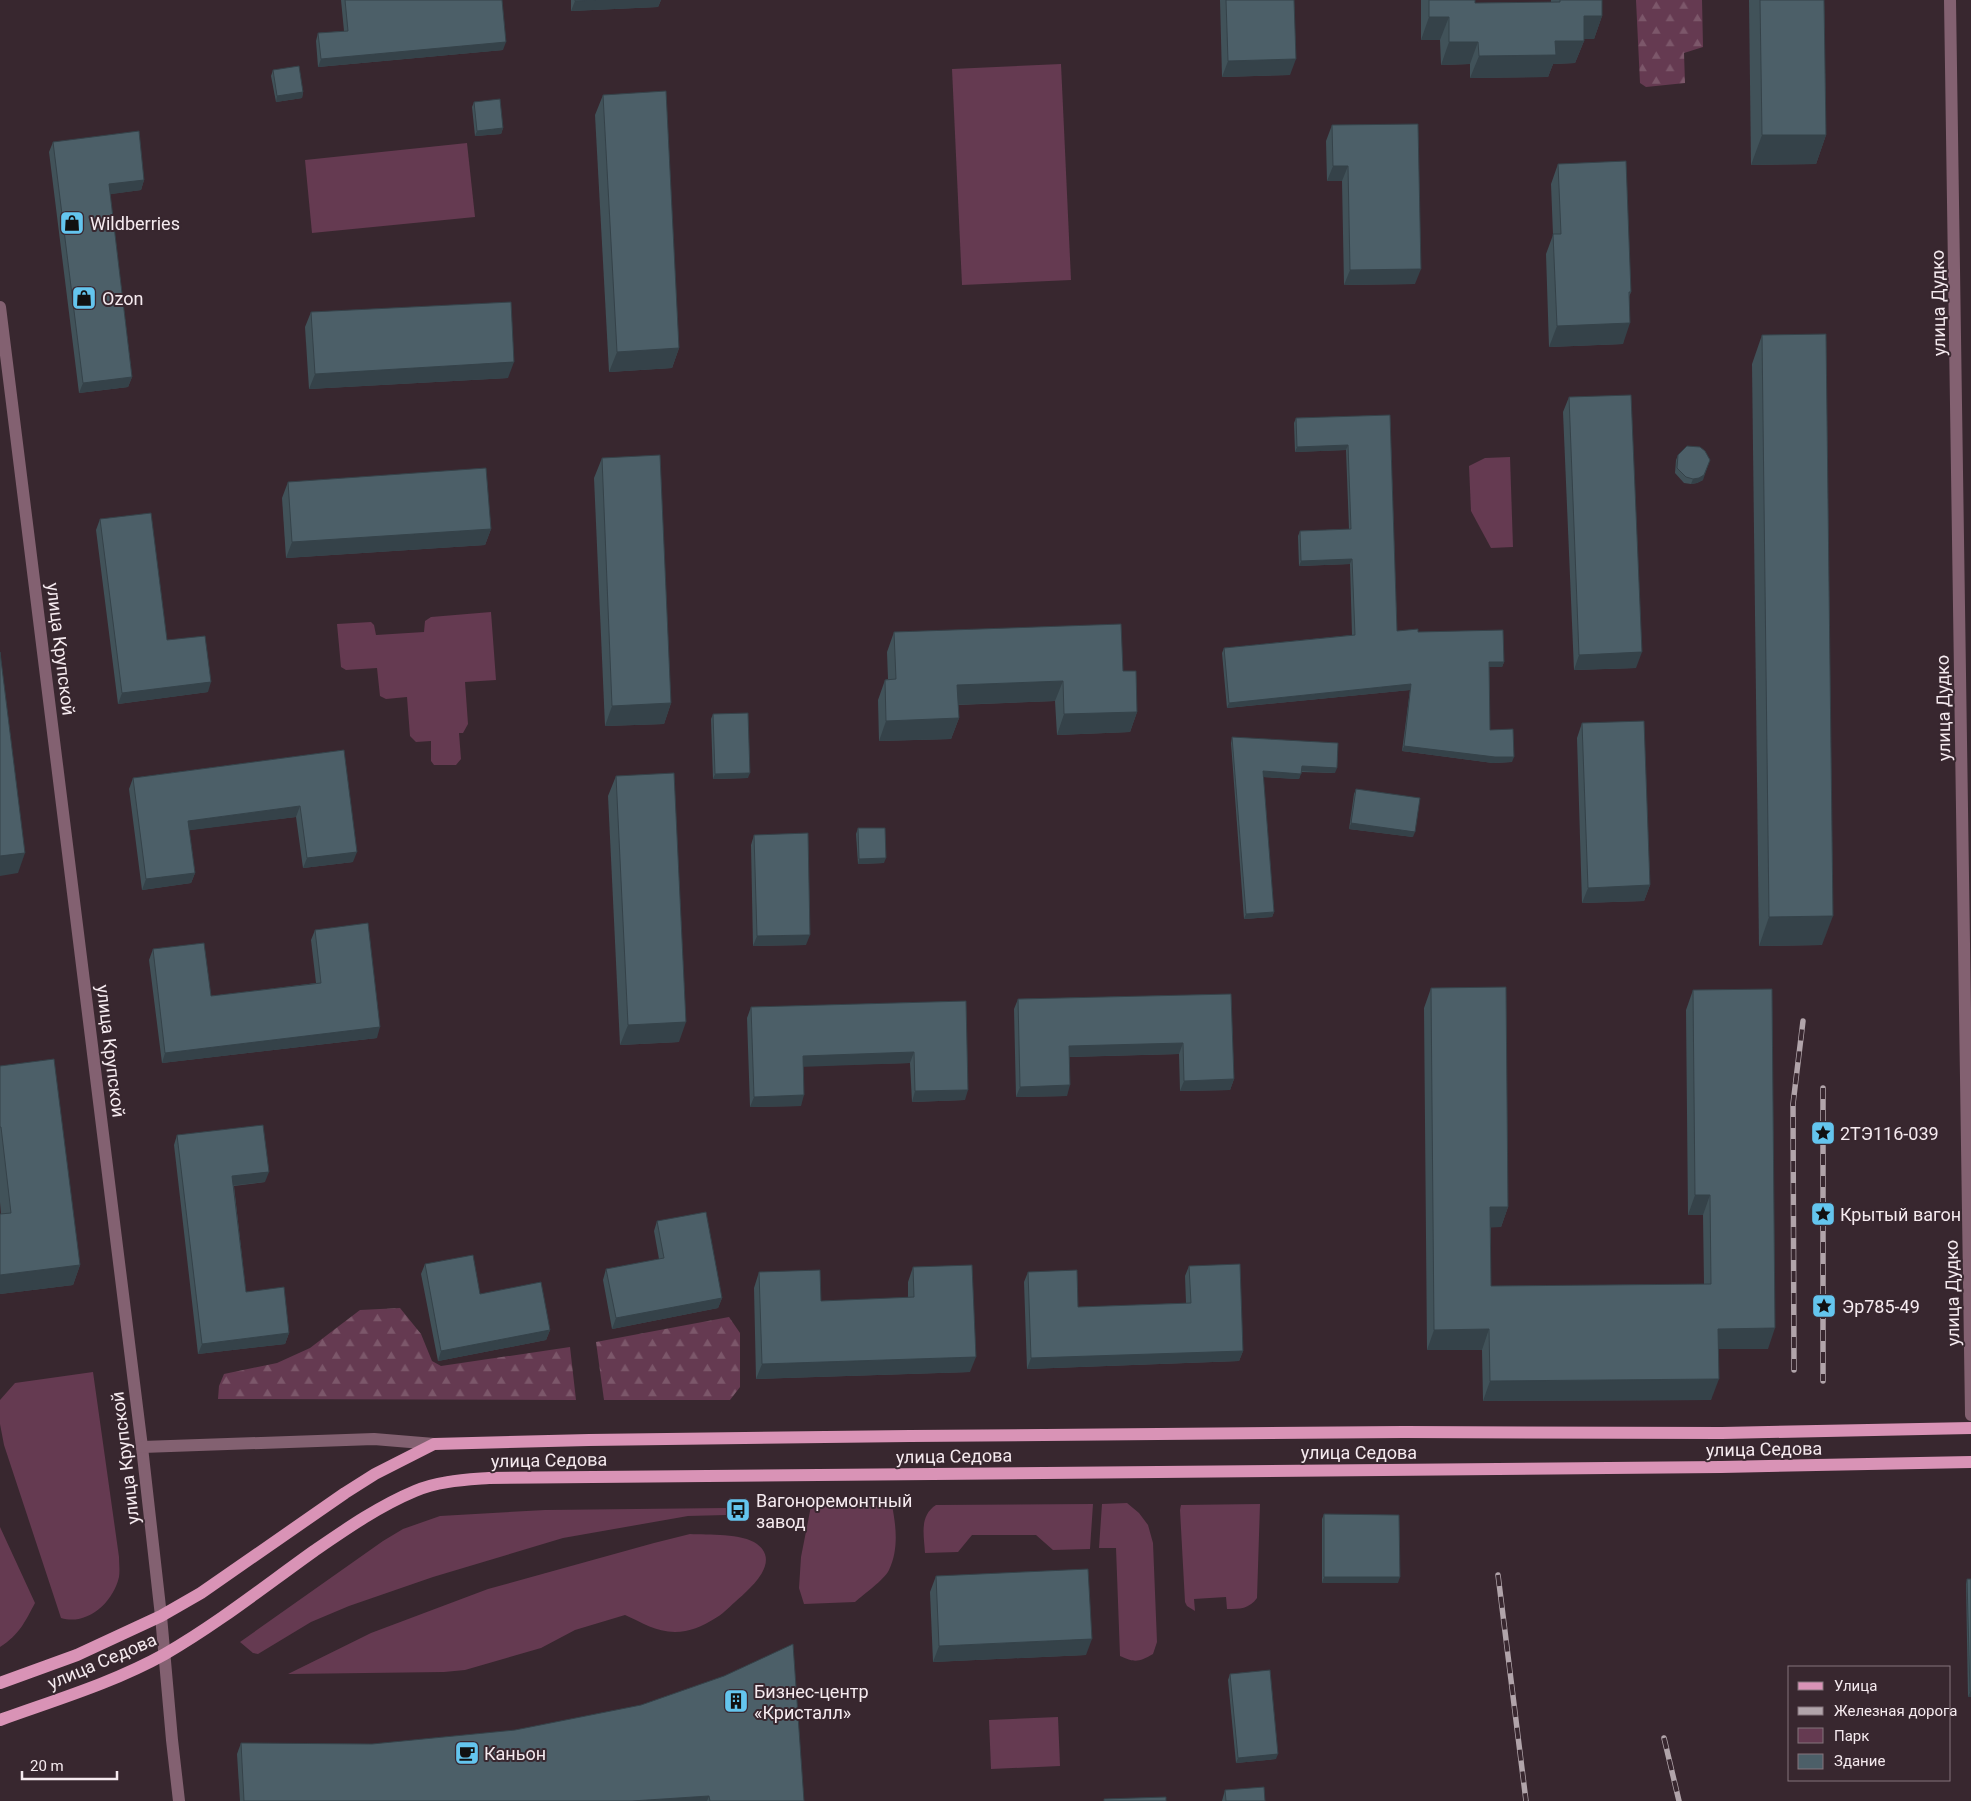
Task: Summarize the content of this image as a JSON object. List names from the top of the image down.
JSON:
{
  "streets": {
    "main road": ["улица Седова"],
    "street": ["улица Дудко", "улица Крупской"]
  },
  "crossings": [
    ["улица Крупской", "улица Седова"]
  ],
  "places": {
    "shop": ["Wildberries", "Ozon"],
    "place": ["2ТЭ116-039", "Крытый вагон", "Эр785-49"],
    "bus stop": ["Вагоноремонтный завод"],
    "building": ["Бизнес-центр «Кристалл»"],
    "cafe": ["Каньон"]
  },
  "legend": [
    "Улица",
    "Железная дорога",
    "Парк",
    "Здание"
  ],
  "scale_bar": "20 m"
}
